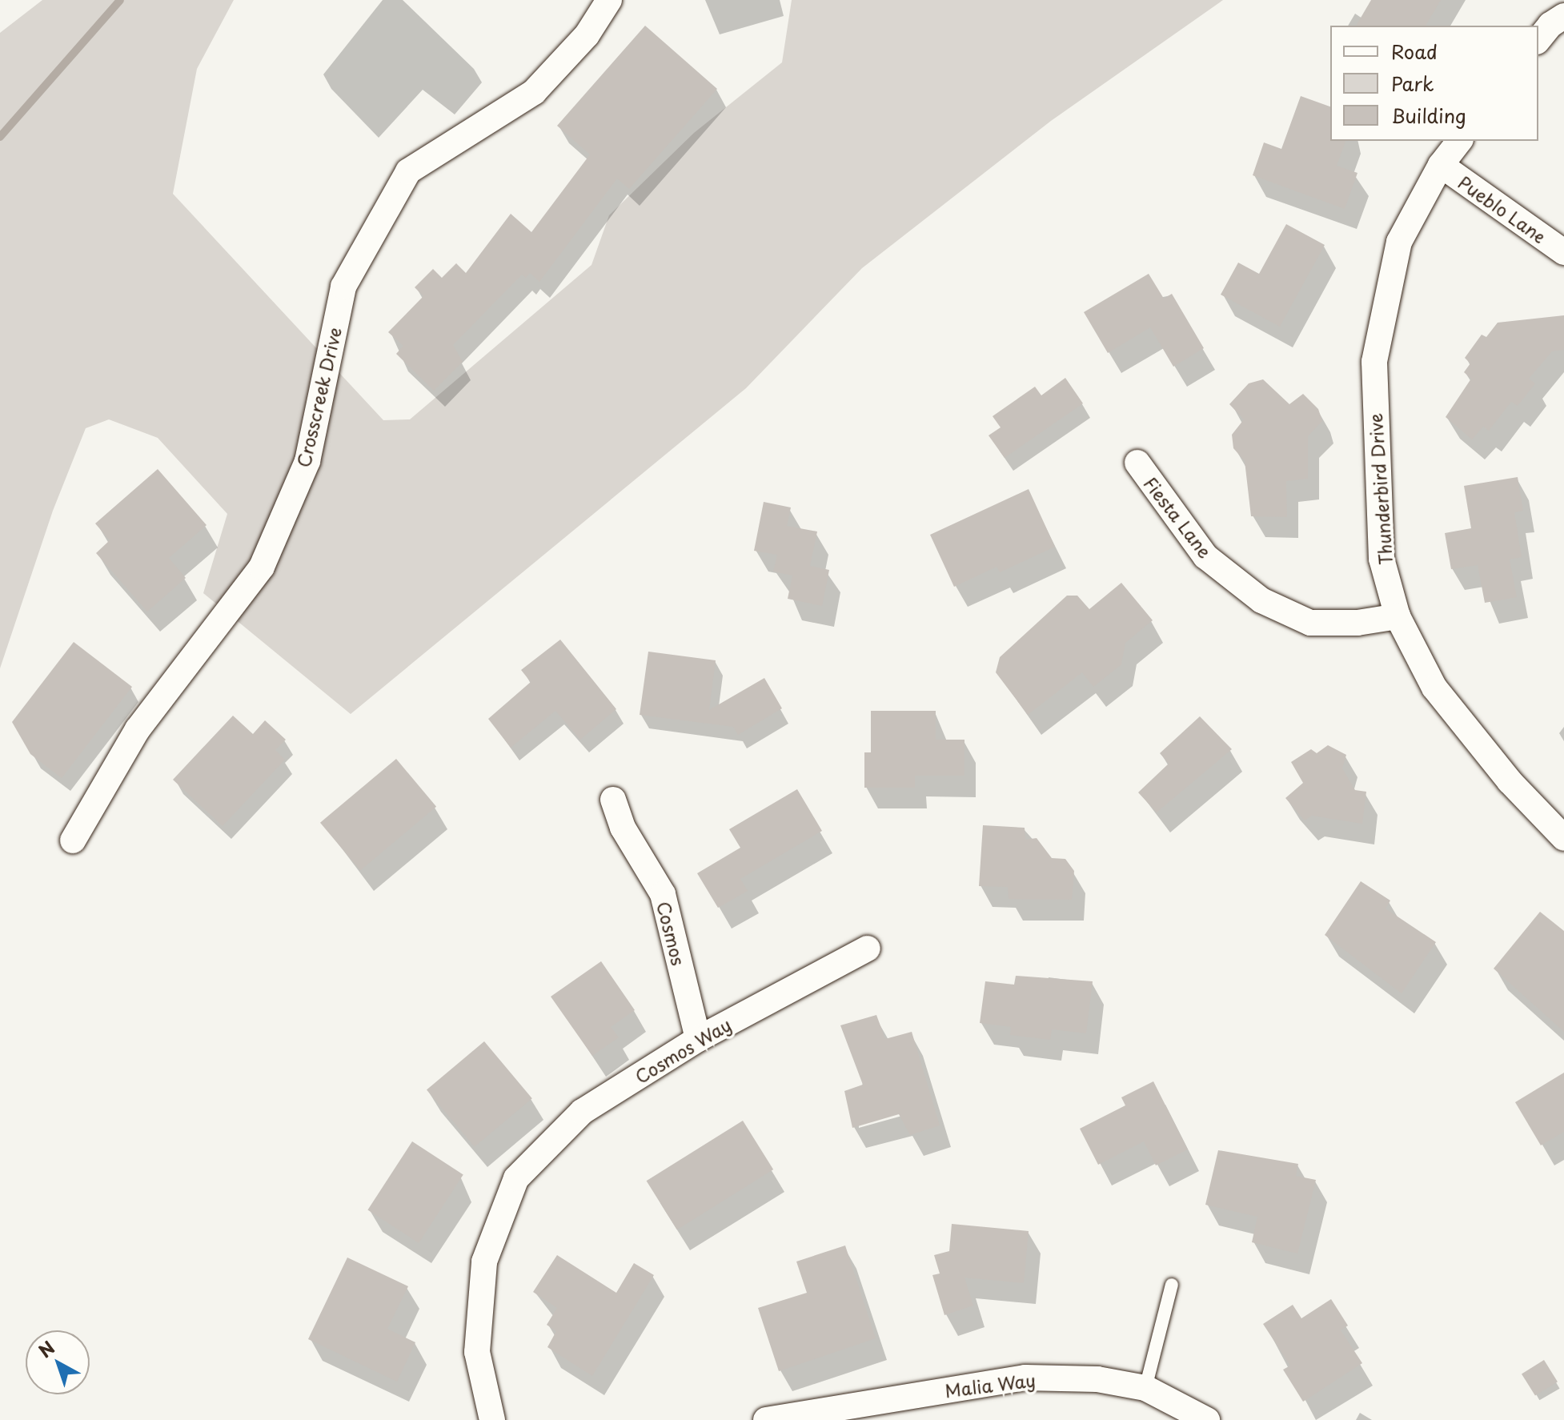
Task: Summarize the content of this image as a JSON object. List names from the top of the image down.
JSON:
{
  "streets": {
    "street": [
      "Pueblo Lane",
      "Crosscreek Drive",
      "Thunderbird Drive",
      "Fiesta Lane",
      "Cosmos",
      "Cosmos Way",
      "Malia Way"
    ]
  },
  "crossings": [
    ["Pueblo Lane", "Thunderbird Drive"],
    ["Thunderbird Drive", "Fiesta Lane"],
    ["Cosmos", "Cosmos Way"]
  ],
  "legend": ["Road", "Park", "Building"],
  "north": "top left"
}
